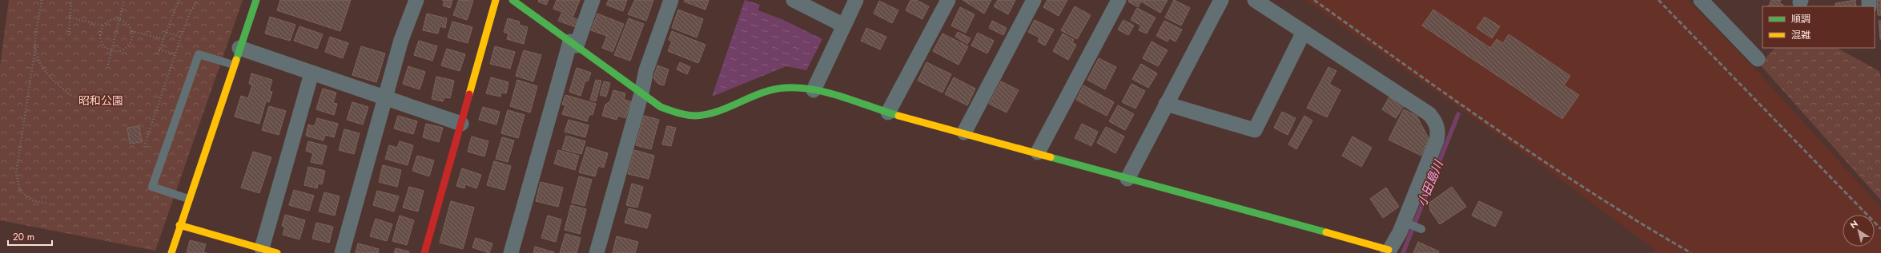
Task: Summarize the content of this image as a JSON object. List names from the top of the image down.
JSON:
{
  "water": ["小田島川"],
  "parks": ["昭和公園"],
  "legend": ["順調", "混雑"],
  "scale_bar": "20 m",
  "north": "top left"
}
